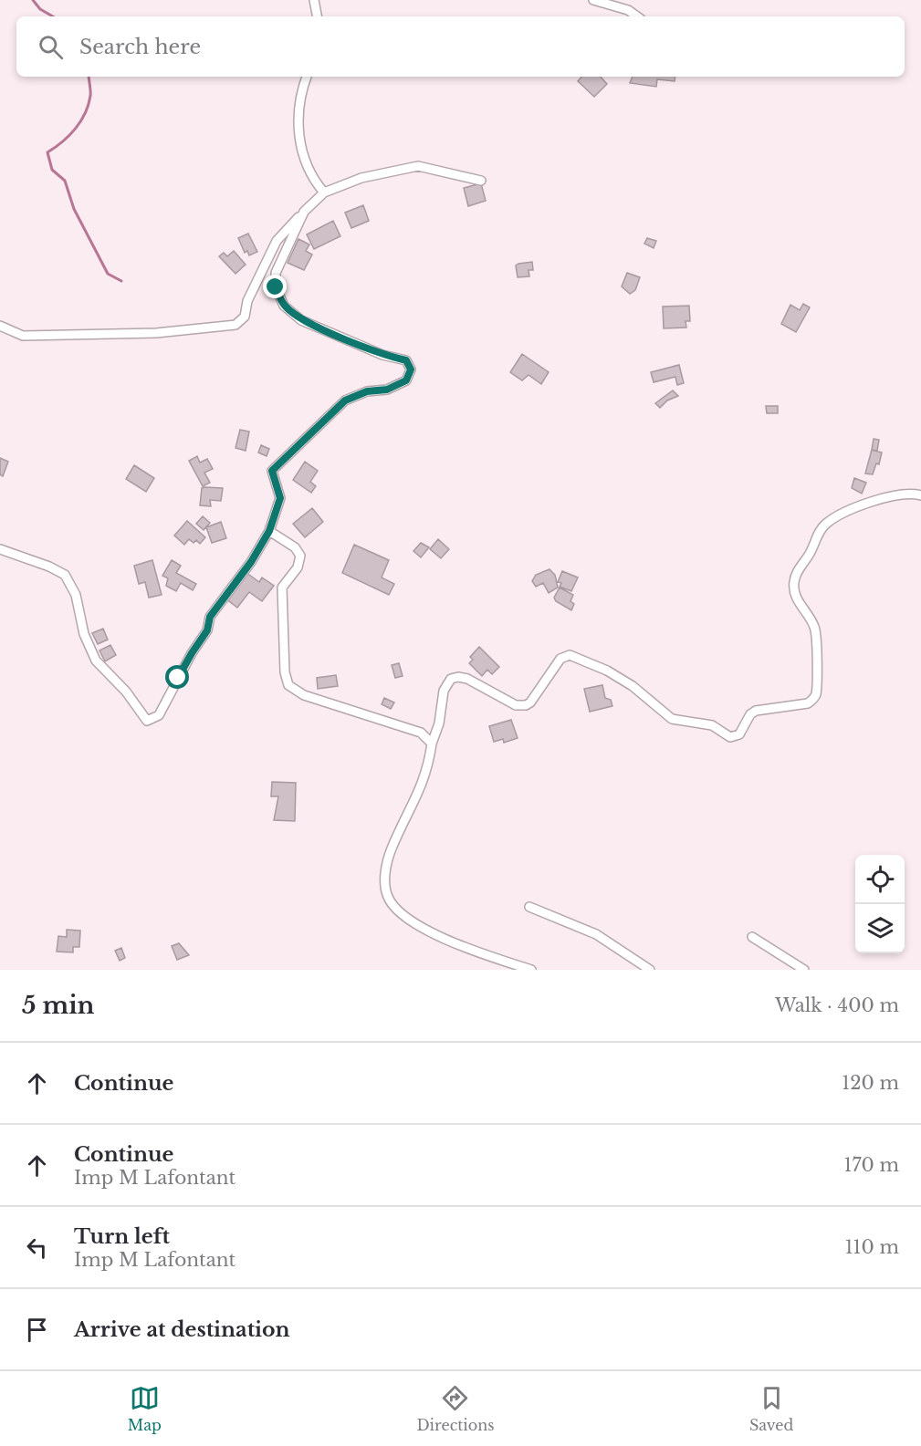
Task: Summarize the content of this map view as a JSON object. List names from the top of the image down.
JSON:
{
  "page": {
    "search": "Search here",
    "heading": ["5 min", "Walk · 400 m"],
    "list": [
      ["Continue", "120 m"],
      ["Continue", "Imp M Lafontant", "170 m"],
      ["Turn left", "Imp M Lafontant", "110 m"],
      "Arrive at destination"
    ],
    "nav": ["Map", "Directions", "Saved"]
  }
}
